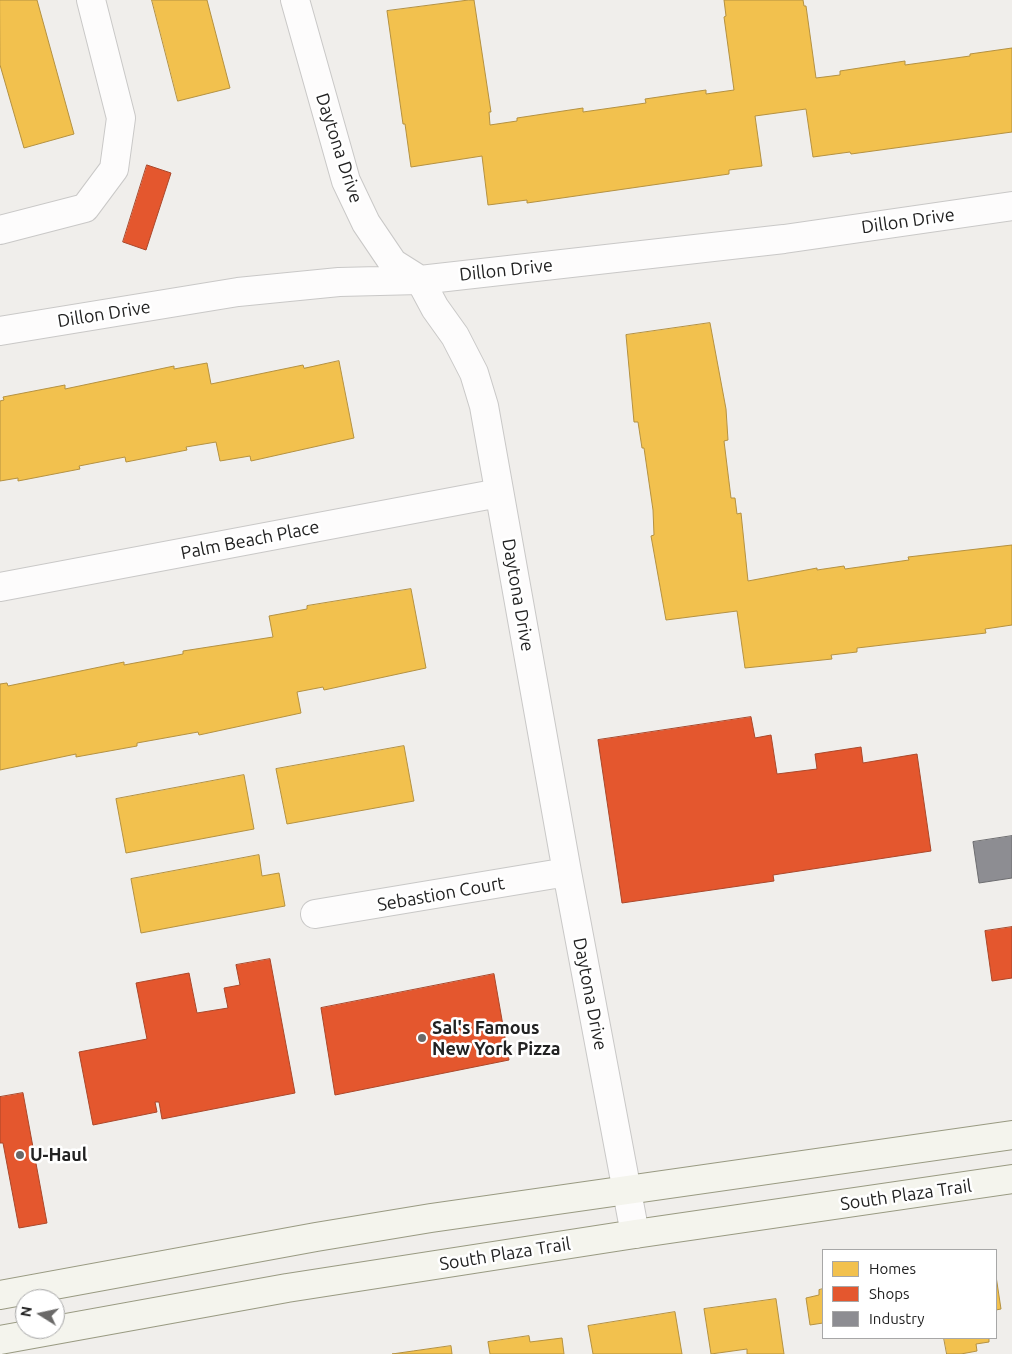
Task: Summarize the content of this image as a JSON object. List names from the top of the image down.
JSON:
{
  "streets": {
    "main road": ["South Plaza Trail"],
    "street": [
      "Daytona Drive",
      "Dillon Drive",
      "Palm Beach Place",
      "Sebastion Court"
    ]
  },
  "crossings": [
    ["Daytona Drive", "Dillon Drive"],
    ["Daytona Drive", "Palm Beach Place"],
    ["Daytona Drive", "Sebastion Court"],
    ["Daytona Drive", "South Plaza Trail"]
  ],
  "places": ["Sal's Famous New York Pizza", "U-Haul"],
  "legend": ["Homes", "Shops", "Industry"],
  "north": "left"
}
